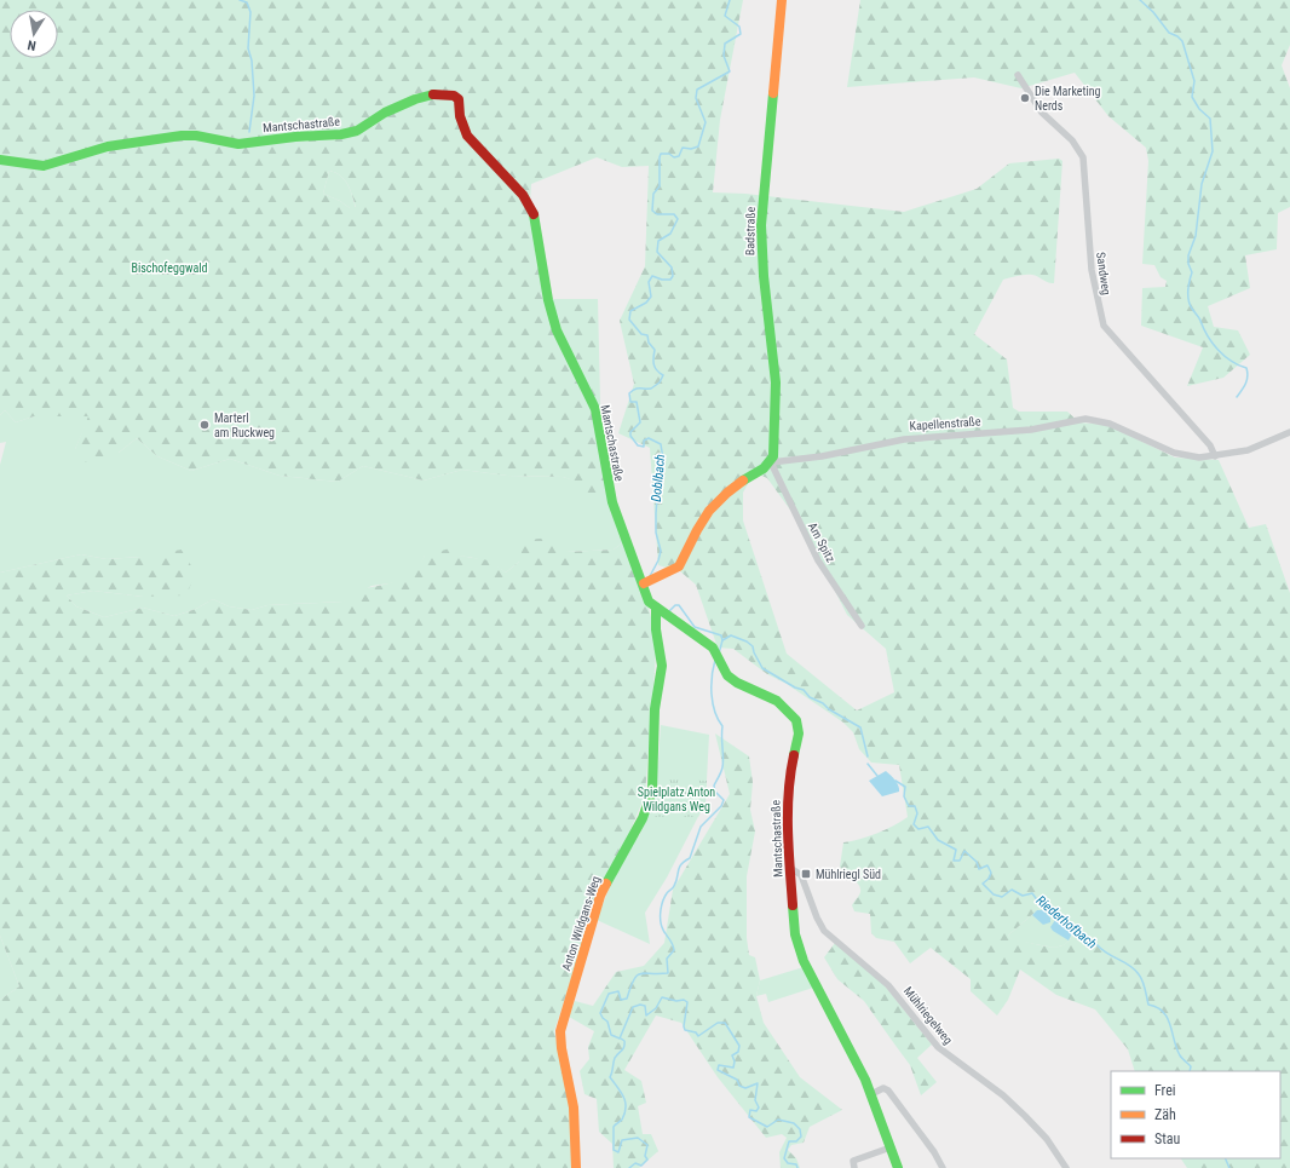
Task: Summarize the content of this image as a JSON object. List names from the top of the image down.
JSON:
{
  "streets": {
    "street": [
      "Mantschastraße",
      "Badstraße",
      "Sandweg",
      "Kapellenstraße",
      "Am Spitz",
      "Anton Wildgans-Weg",
      "Mühlriegelweg"
    ]
  },
  "crossings": [
    ["Mantschastraße", "Kapellenstraße"],
    ["Mantschastraße", "Anton Wildgans-Weg"],
    ["Mantschastraße", "Mühlriegelweg"],
    ["Badstraße", "Kapellenstraße"],
    ["Badstraße", "Am Spitz"],
    ["Sandweg", "Kapellenstraße"],
    ["Kapellenstraße", "Am Spitz"]
  ],
  "water": ["Doblbach", "Riederhofbach"],
  "parks": ["Bischofeggwald", "Spielplatz Anton Wildgans Weg"],
  "places": {
    "other": ["Die Marketing Nerds", "Marterl am Ruckweg"],
    "transit": ["Mühlriegl Süd"]
  },
  "legend": ["Frei", "Zäh", "Stau"],
  "north": "bottom"
}
